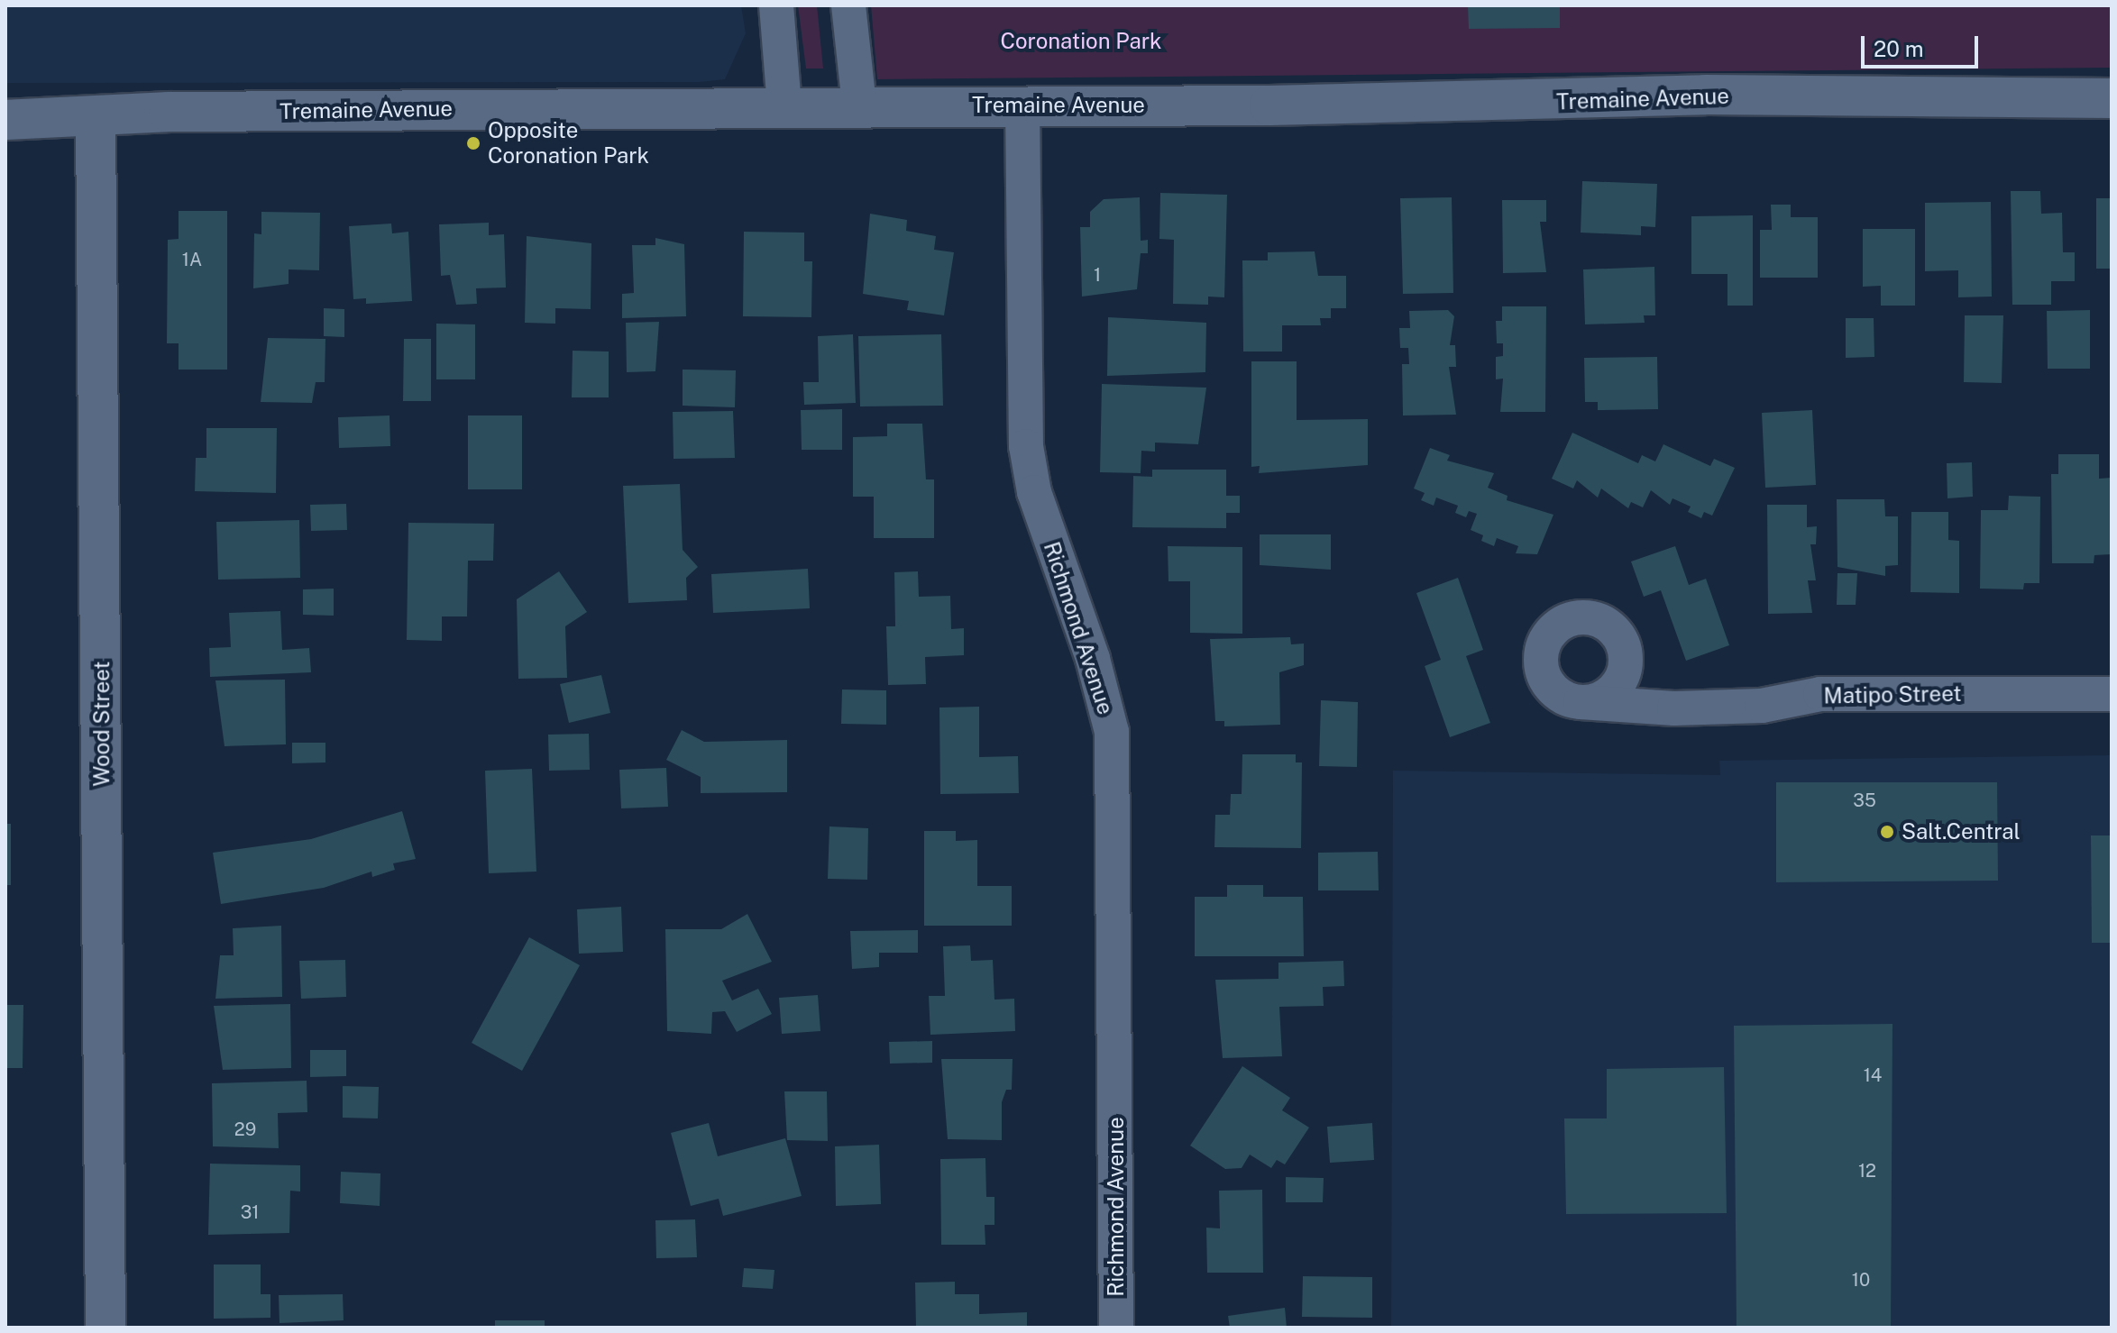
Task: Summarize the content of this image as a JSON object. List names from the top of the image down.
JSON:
{
  "streets": {
    "main road": ["Tremaine Avenue", "Wood Street"],
    "street": ["Richmond Avenue", "Matipo Street"]
  },
  "crossings": [
    ["Tremaine Avenue", "Richmond Avenue"],
    ["Tremaine Avenue", "Wood Street"]
  ],
  "parks": ["Coronation Park"],
  "places": ["Opposite Coronation Park", "Salt.Central"],
  "house_numbers": [
    "1A",
    "1",
    "35",
    "14",
    "29",
    "12",
    "31",
    "10"
  ],
  "scale_bar": "20 m"
}
